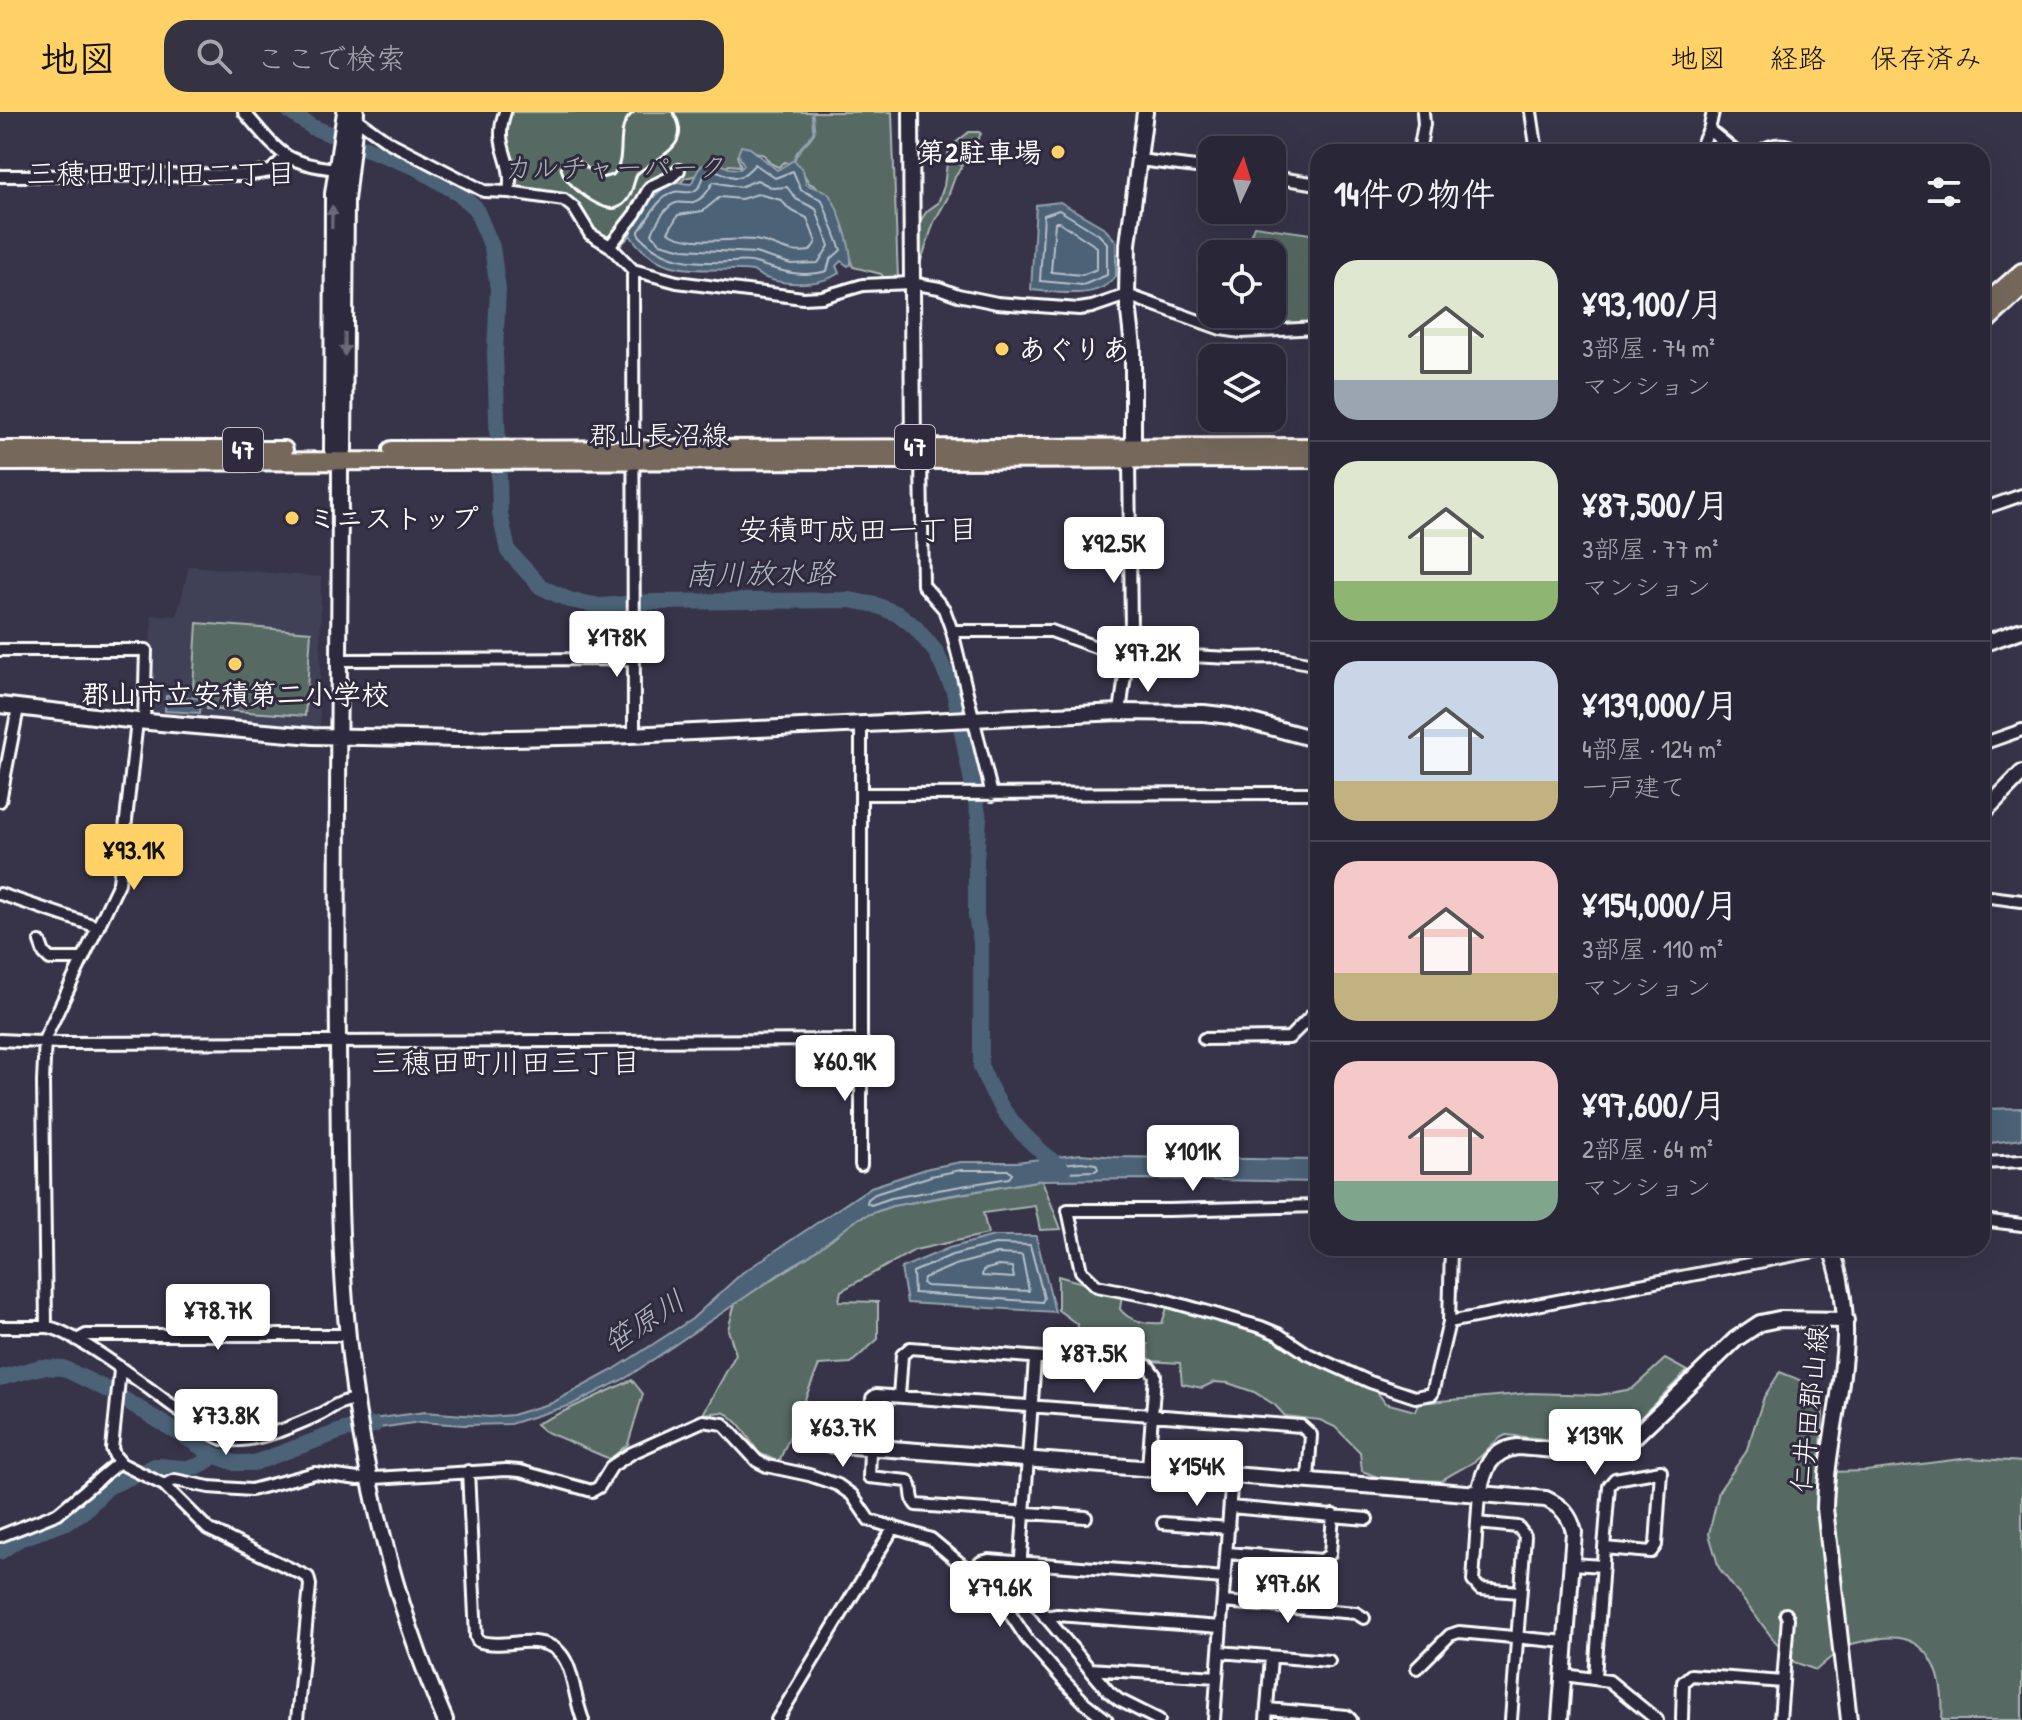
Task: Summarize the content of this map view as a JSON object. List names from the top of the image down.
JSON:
{
  "streets": {
    "main road": ["郡山長沼線", "47"],
    "street": ["仁井田郡山線"]
  },
  "districts": ["三穂田町川田二丁目", "安積町成田一丁目", "三穂田町川田三丁目"],
  "water": ["南川放水路", "笹原川"],
  "parks": ["カルチャーパーク"],
  "places": [
    "第2駐車場",
    "あぐりあ",
    "ミニストップ",
    "郡山市立安積第二小学校"
  ],
  "north": "top",
  "page": {
    "header": "地図",
    "search": "ここで検索",
    "nav": ["地図", "経路", "保存済み"],
    "heading": "14件の物件",
    "list": [
      {
        "name": "¥93,100/月",
        "note": "3部屋 · 74 m² · マンション"
      },
      {
        "name": "¥87,500/月",
        "note": "3部屋 · 77 m² · マンション"
      },
      {
        "name": "¥139,000/月",
        "note": "4部屋 · 124 m² · 一戸建て"
      },
      {
        "name": "¥154,000/月",
        "note": "3部屋 · 110 m² · マンション"
      },
      {
        "name": "¥97,600/月",
        "note": "2部屋 · 64 m² · マンション"
      }
    ],
    "price": [
      "¥92.5K",
      "¥178K",
      "¥97.2K",
      "¥93.1K",
      "¥60.9K",
      "¥101K",
      "¥78.7K",
      "¥87.5K",
      "¥73.8K",
      "¥63.7K",
      "¥139K",
      "¥154K",
      "¥97.6K",
      "¥79.6K"
    ]
  }
}
